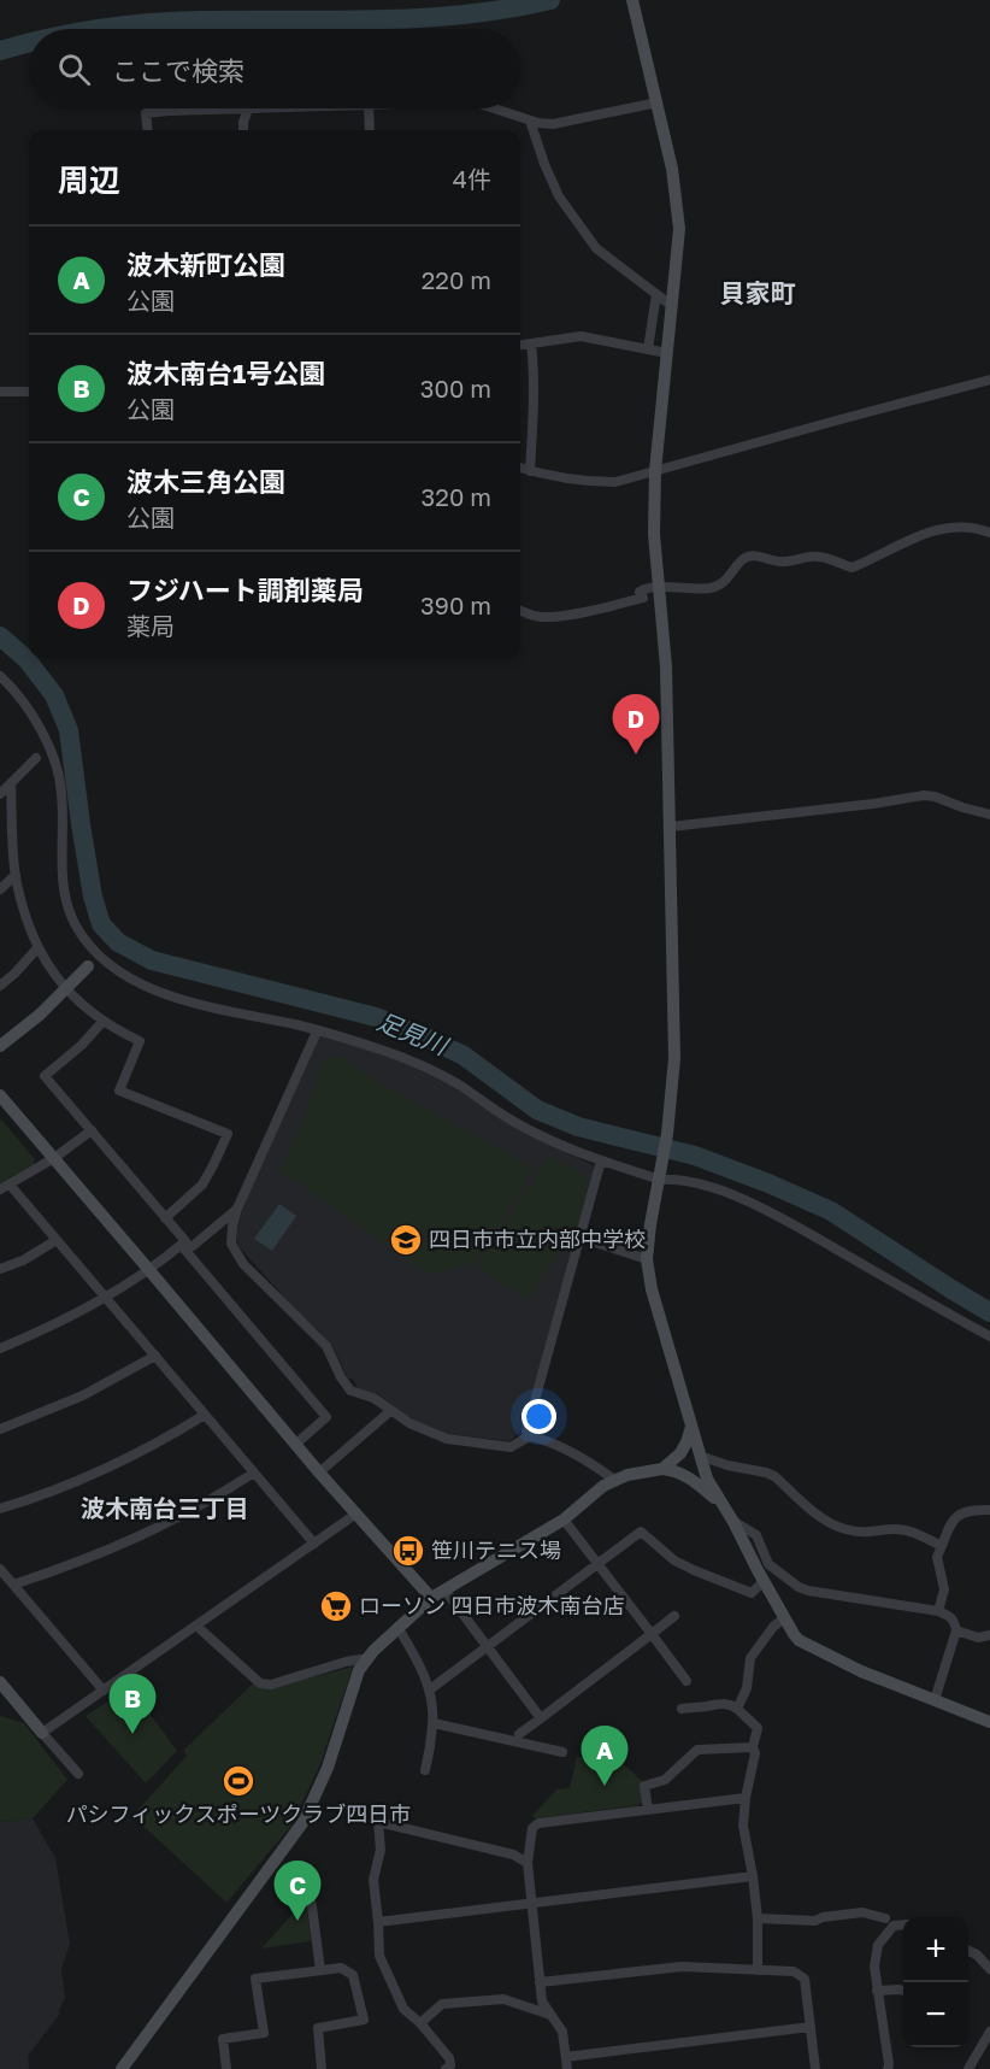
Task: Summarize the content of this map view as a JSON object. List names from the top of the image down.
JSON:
{
  "districts": ["貝家町", "波木南台三丁目"],
  "water": ["足見川"],
  "places": {
    "school or university": ["四日市市立内部中学校"],
    "bus stop": ["笹川テニス場"],
    "supermarket": ["ローソン 四日市波木南台店"],
    "sports": ["パシフィックスポーツクラブ四日市"]
  },
  "page": {
    "search": "ここで検索",
    "heading": ["周辺", "4件"],
    "list": [
      {
        "mark": "A",
        "name": "波木新町公園",
        "note": "公園",
        "value": "220 m"
      },
      {
        "mark": "B",
        "name": "波木南台1号公園",
        "note": "公園",
        "value": "300 m"
      },
      {
        "mark": "C",
        "name": "波木三角公園",
        "note": "公園",
        "value": "320 m"
      },
      {
        "mark": "D",
        "name": "フジハート調剤薬局",
        "note": "薬局",
        "value": "390 m"
      }
    ],
    "pins": [
      "D",
      "B",
      "A",
      "C"
    ],
    "map_buttons": ["+", "−"]
  }
}
